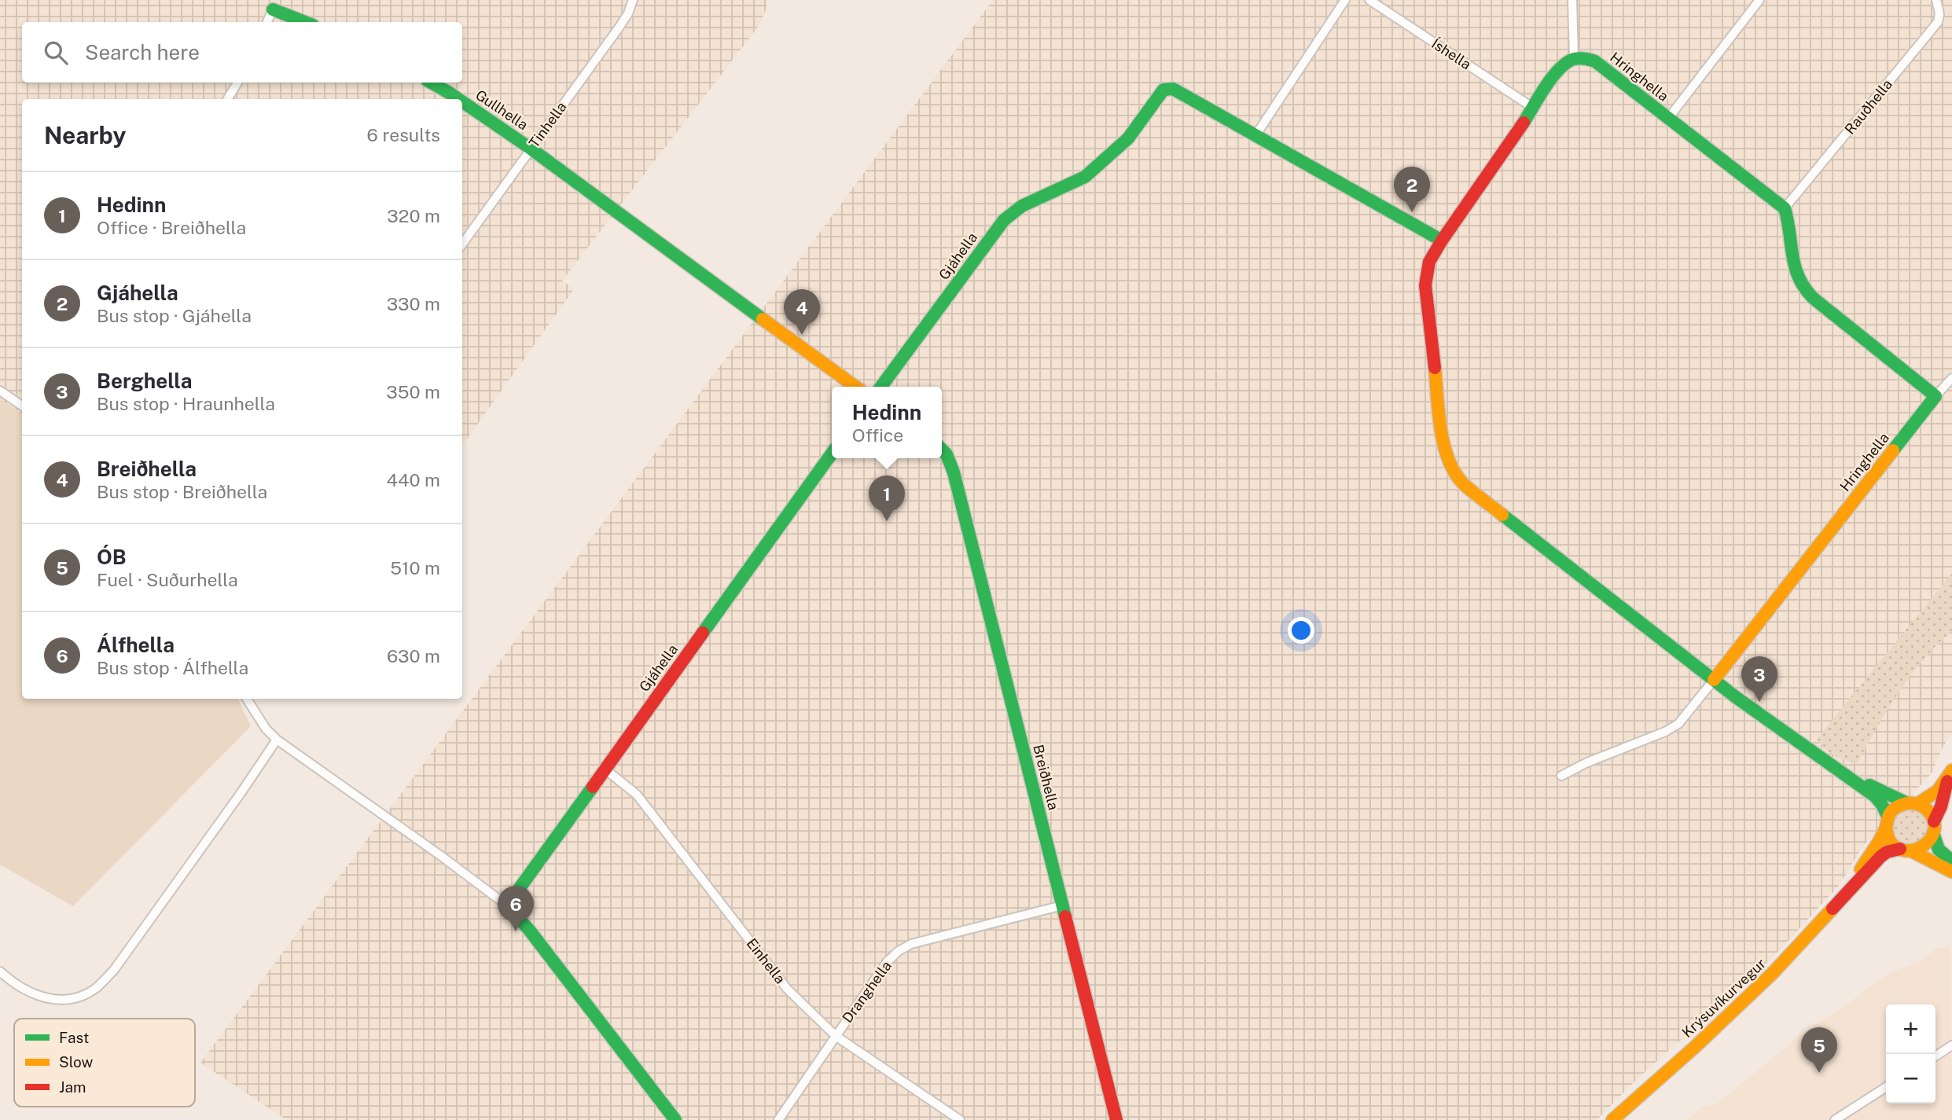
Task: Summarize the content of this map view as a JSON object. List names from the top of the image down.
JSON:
{
  "streets": {
    "street": [
      "Íshella",
      "Hringhella",
      "Rauðhella",
      "Gullhella",
      "Tinhella",
      "Gjáhella",
      "Breiðhella",
      "Einhella",
      "Dranghella",
      "Krýsuvíkurvegur"
    ]
  },
  "crossings": [
    ["Hringhella", "Rauðhella"],
    ["Gullhella", "Tinhella"],
    ["Gjáhella", "Einhella"],
    ["Breiðhella", "Dranghella"],
    ["Einhella", "Dranghella"]
  ],
  "legend": ["Fast", "Slow", "Jam"],
  "page": {
    "search": "Search here",
    "heading": ["Nearby", "6 results"],
    "pins": [
      "2",
      "4",
      "1",
      "3",
      "6",
      "5"
    ],
    "list": [
      {
        "mark": "1",
        "name": "Hedinn",
        "note": "Office · Breiðhella",
        "value": "320 m"
      },
      {
        "mark": "2",
        "name": "Gjáhella",
        "note": "Bus stop · Gjáhella",
        "value": "330 m"
      },
      {
        "mark": "3",
        "name": "Berghella",
        "note": "Bus stop · Hraunhella",
        "value": "350 m"
      },
      {
        "mark": "4",
        "name": "Breiðhella",
        "note": "Bus stop · Breiðhella",
        "value": "440 m"
      },
      {
        "mark": "5",
        "name": "ÓB",
        "note": "Fuel · Suðurhella",
        "value": "510 m"
      },
      {
        "mark": "6",
        "name": "Álfhella",
        "note": "Bus stop · Álfhella",
        "value": "630 m"
      }
    ],
    "popup": ["Hedinn", "Office"],
    "map_buttons": ["+", "−"]
  }
}
